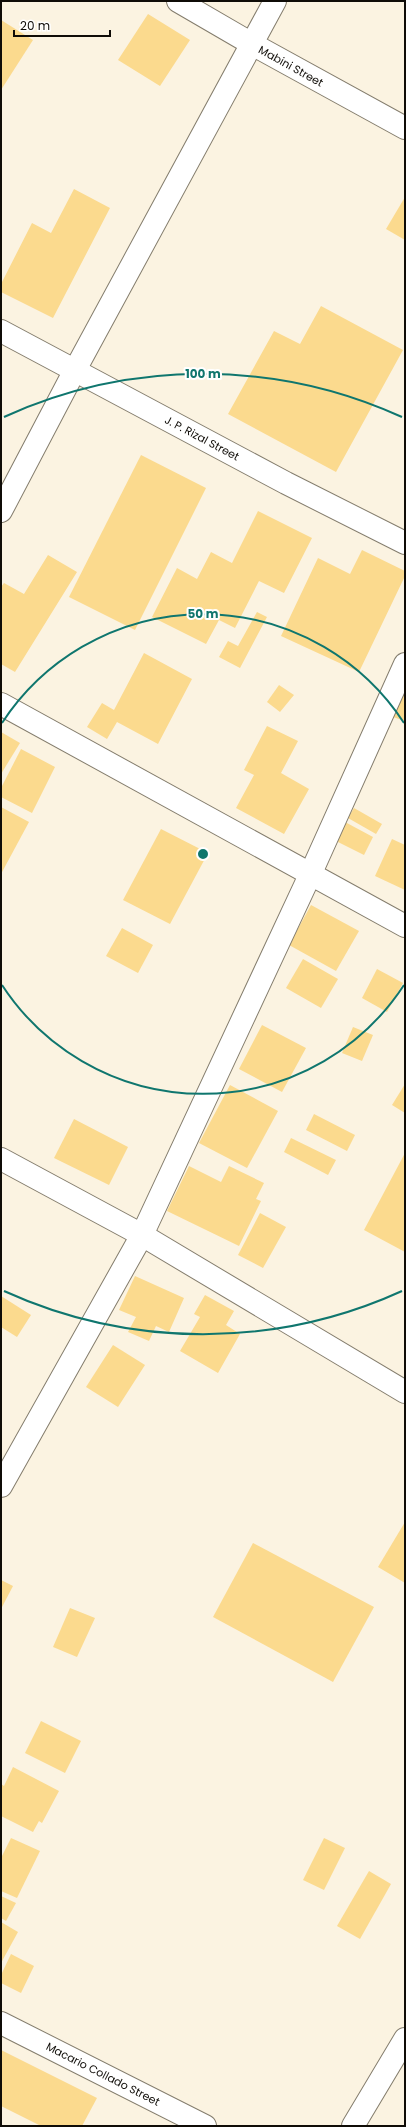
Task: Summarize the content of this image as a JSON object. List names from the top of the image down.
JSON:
{
  "streets": {
    "street": ["Mabini Street", "J. P. Rizal Street", "Macario Collado Street"]
  },
  "scale_bar": "20 m",
  "rings": ["100 m", "50 m"]
}
